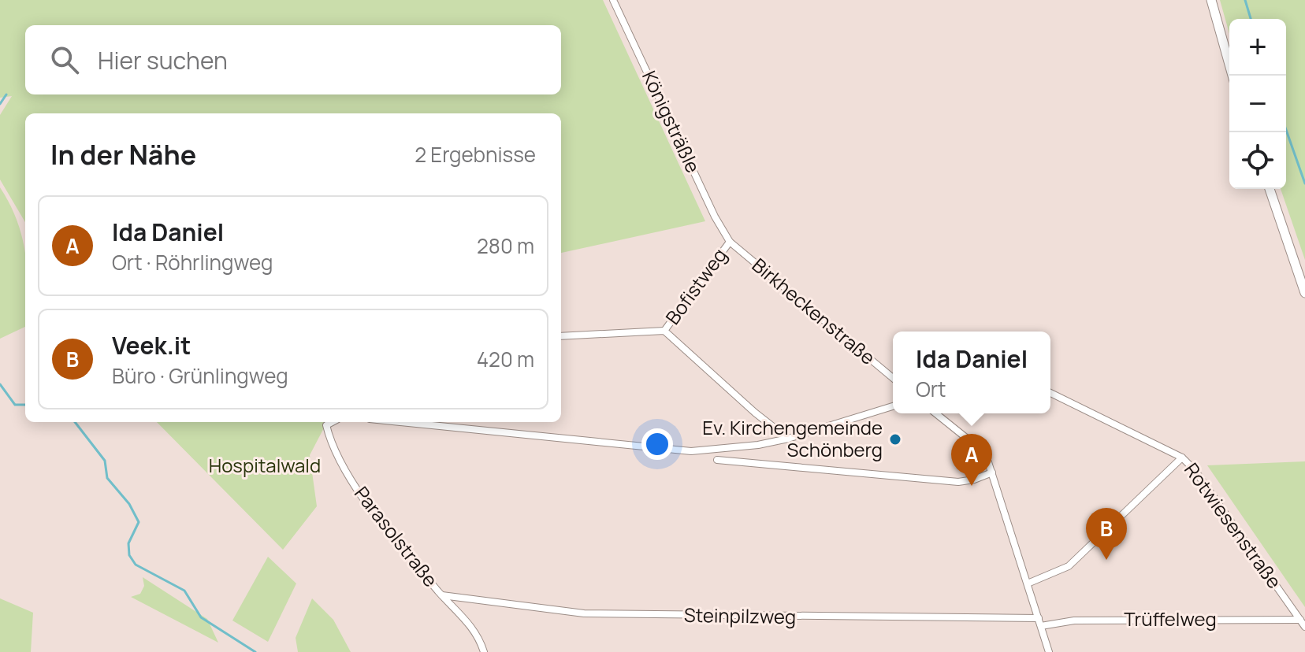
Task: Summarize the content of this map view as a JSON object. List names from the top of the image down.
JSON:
{
  "streets": {
    "street": [
      "Königsträßle",
      "Bofistweg",
      "Birkheckenstraße",
      "Rotwiesenstraße",
      "Parasolstraße",
      "Steinpilzweg",
      "Trüffelweg"
    ]
  },
  "crossings": [
    ["Königsträßle", "Bofistweg"],
    ["Königsträßle", "Birkheckenstraße"],
    ["Bofistweg", "Birkheckenstraße"],
    ["Rotwiesenstraße", "Trüffelweg"],
    ["Parasolstraße", "Steinpilzweg"]
  ],
  "parks": ["Hospitalwald"],
  "places": ["Ev. Kirchengemeinde Schönberg"],
  "page": {
    "map_buttons": ["+", "−"],
    "search": "Hier suchen",
    "heading": ["In der Nähe", "2 Ergebnisse"],
    "list": [
      {
        "mark": "A",
        "name": "Ida Daniel",
        "note": "Ort · Röhrlingweg",
        "value": "280 m"
      },
      {
        "mark": "B",
        "name": "Veek.it",
        "note": "Büro · Grünlingweg",
        "value": "420 m"
      }
    ],
    "popup": ["Ida Daniel", "Ort"],
    "pins": ["A", "B"]
  }
}
